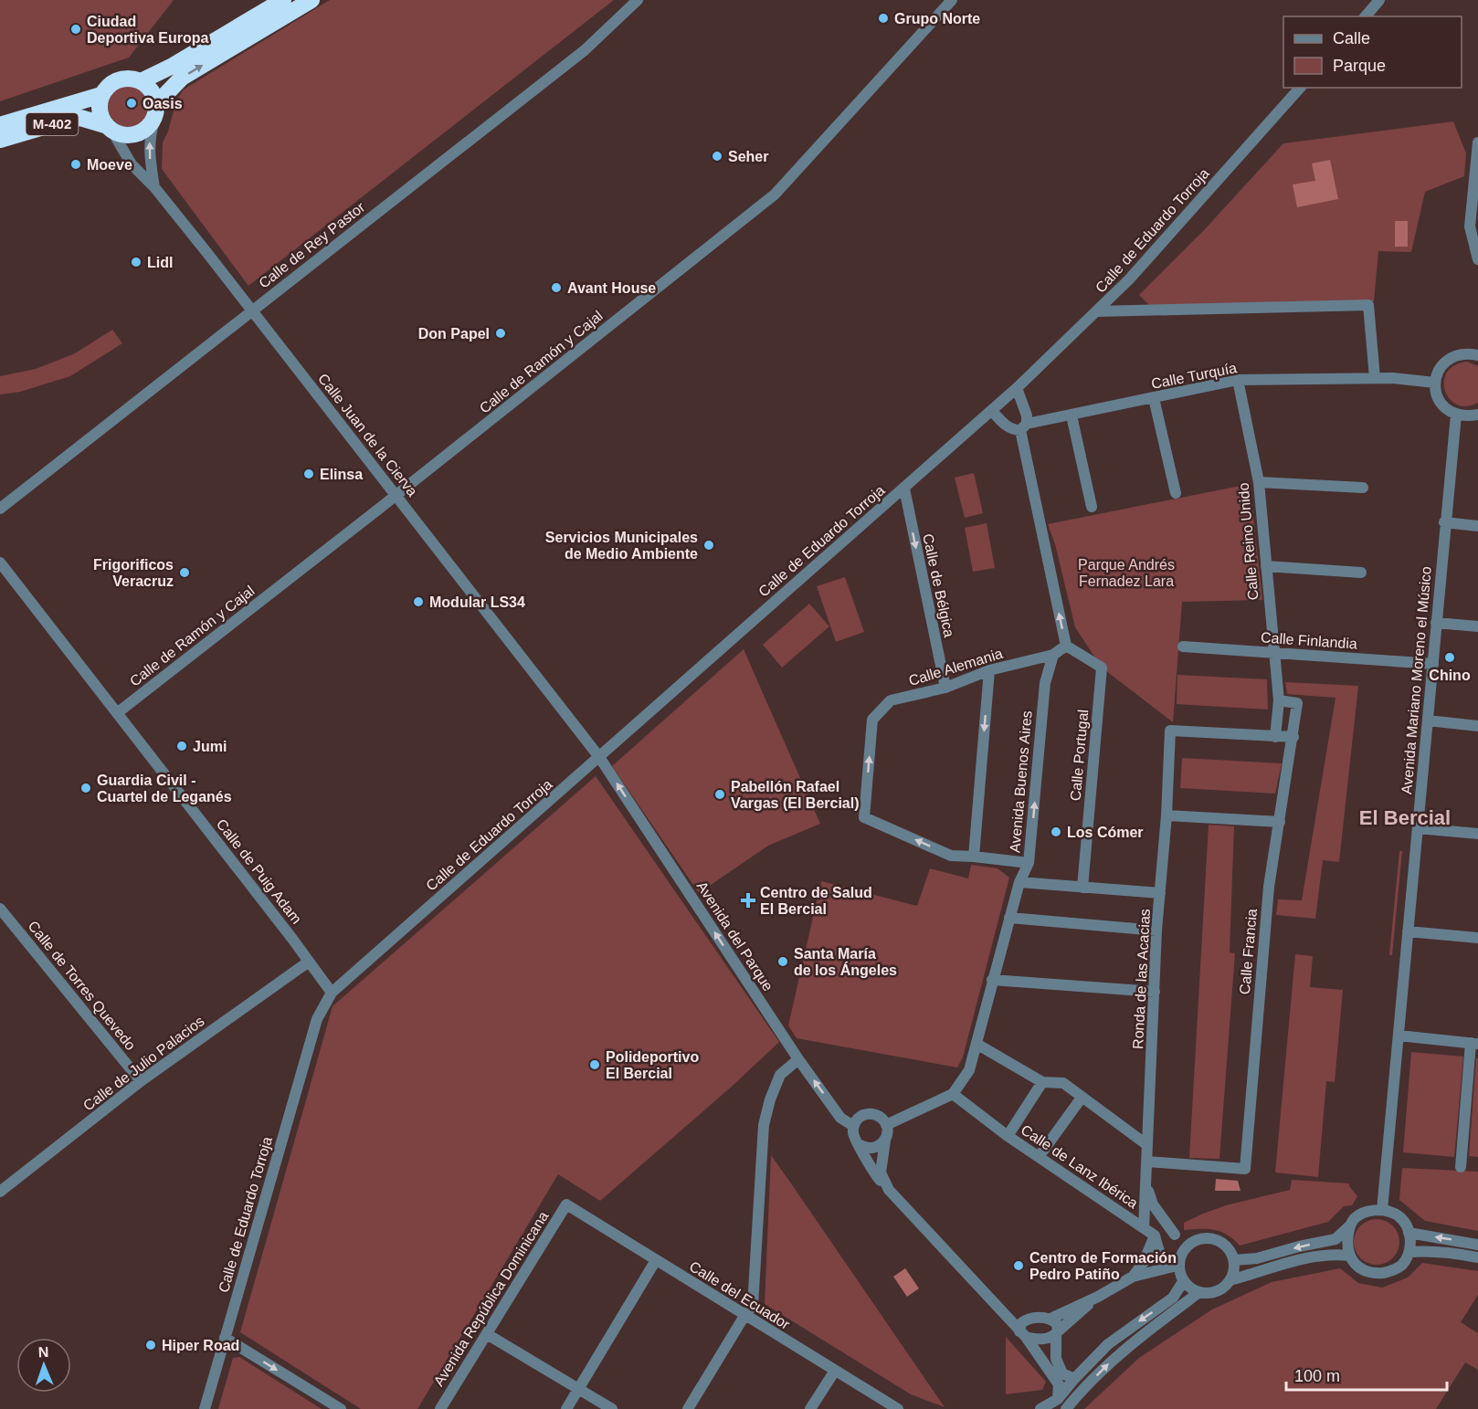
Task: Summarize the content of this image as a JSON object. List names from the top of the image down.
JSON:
{
  "streets": {
    "highway": ["M-402"],
    "street": [
      "Calle de Eduardo Torroja",
      "Calle de Rey Pastor",
      "Calle de Ramón y Cajal",
      "Calle Turquía",
      "Calle Juan de la Cierva",
      "Calle Reino Unido",
      "Calle de Bélgica",
      "Calle Finlandia",
      "Calle Alemania",
      "Avenida Mariano Moreno el Músico",
      "Calle Portugal",
      "Avenida Buenos Aires",
      "Calle de Puig Adam",
      "Avenida del Parque",
      "Calle Francia",
      "Ronda de las Acacias",
      "Calle de Torres Quevedo",
      "Calle de Julio Palacios",
      "Calle de Lanz Ibérica",
      "Calle del Ecuador",
      "Avenida República Dominicana"
    ]
  },
  "crossings": [
    ["M-402", "Calle Juan de la Cierva"],
    ["Calle de Eduardo Torroja", "Calle Juan de la Cierva"],
    ["Calle de Eduardo Torroja", "Calle de Bélgica"],
    ["Calle de Eduardo Torroja", "Calle de Puig Adam"],
    ["Calle de Eduardo Torroja", "Avenida del Parque"],
    ["Calle de Rey Pastor", "Calle Juan de la Cierva"],
    ["Calle de Ramón y Cajal", "Calle Juan de la Cierva"],
    ["Calle de Ramón y Cajal", "Calle de Puig Adam"],
    ["Calle Turquía", "Calle Reino Unido"],
    ["Calle Juan de la Cierva", "Avenida del Parque"],
    ["Calle Reino Unido", "Calle Finlandia"],
    ["Calle Reino Unido", "Calle Francia"],
    ["Calle Reino Unido", "Ronda de las Acacias"],
    ["Calle de Bélgica", "Calle Alemania"],
    ["Calle Finlandia", "Avenida Mariano Moreno el Músico"],
    ["Calle Alemania", "Avenida Buenos Aires"],
    ["Avenida Buenos Aires", "Calle de Lanz Ibérica"],
    ["Calle de Puig Adam", "Calle de Julio Palacios"],
    ["Calle Francia", "Ronda de las Acacias"],
    ["Ronda de las Acacias", "Calle de Lanz Ibérica"],
    ["Calle de Torres Quevedo", "Calle de Julio Palacios"],
    ["Calle del Ecuador", "Avenida República Dominicana"]
  ],
  "one_way": ["Calle de Bélgica", "Avenida del Parque"],
  "districts": ["El Bercial"],
  "parks": ["Parque Andrés Fernadez Lara"],
  "places": {
    "other": [
      "Grupo Norte",
      "Ciudad Deportiva Europa",
      "Oasis",
      "Seher",
      "Moeve",
      "Lidl",
      "Avant House",
      "Don Papel",
      "Elinsa",
      "Servicios Municipales de Medio Ambiente",
      "Frigorificos Veracruz",
      "Modular LS34",
      "Chino",
      "Jumi",
      "Guardia Civil - Cuartel de Leganés",
      "Pabellón Rafael Vargas (El Bercial)",
      "Los Cómer",
      "Santa María de los Ángeles",
      "Polideportivo El Bercial",
      "Centro de Formación Pedro Patiño",
      "Hiper Road"
    ],
    "health": ["Centro de Salud El Bercial"]
  },
  "legend": ["Calle", "Parque"],
  "scale_bar": "100 m",
  "north": "top"
}
